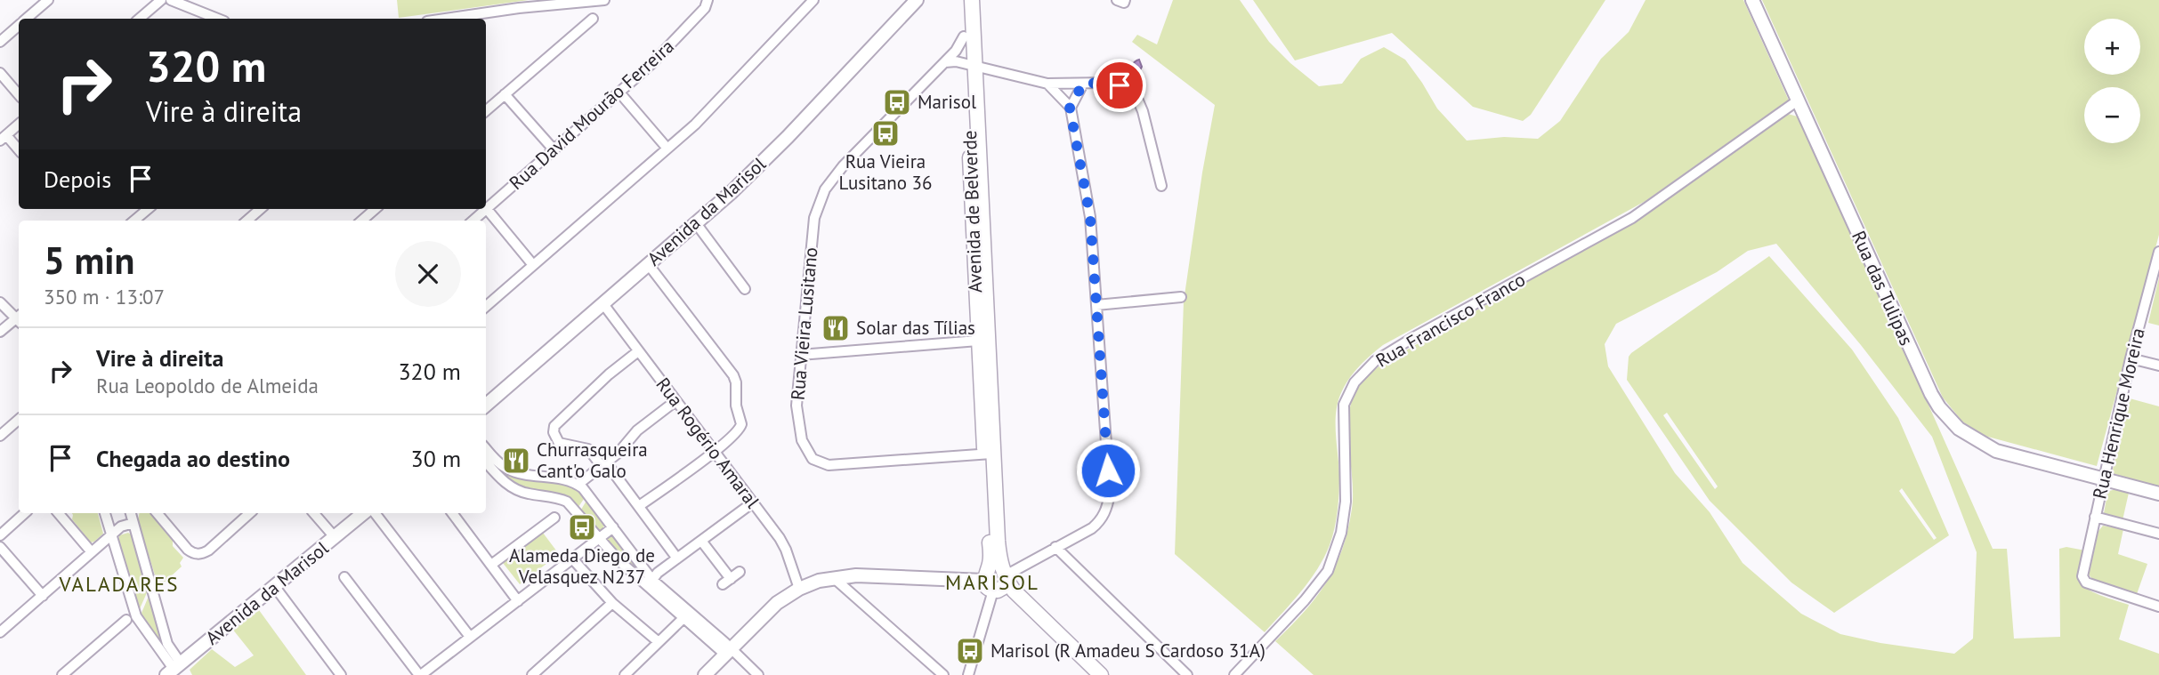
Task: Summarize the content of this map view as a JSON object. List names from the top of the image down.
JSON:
{
  "streets": {
    "main road": ["Avenida de Belverde"],
    "street": [
      "Rua David Mourão Ferreira",
      "Avenida da Marisol",
      "Rua das Tulipas",
      "Rua Francisco Franco",
      "Rua Vieira Lusitano",
      "Rua Henrique Moreira",
      "Rua Rogério Amaral"
    ]
  },
  "crossings": [
    ["Avenida da Marisol", "Rua Rogério Amaral"],
    ["Avenida de Belverde", "Rua Vieira Lusitano"],
    ["Rua das Tulipas", "Rua Francisco Franco"],
    ["Rua das Tulipas", "Rua Henrique Moreira"]
  ],
  "districts": ["MARISOL", "VALADARES"],
  "places": {
    "bus stop": [
      "Marisol",
      "Rua Vieira Lusitano 36",
      "Alameda Diego de Velasquez N237",
      "Marisol (R Amadeu S Cardoso 31A)"
    ],
    "restaurant": ["Solar das Tílias", "Churrasqueira Cant'o Galo"]
  },
  "page": {
    "map_buttons": ["+", "−"],
    "turn": ["320 m", "Vire à direita"],
    "then": "Depois",
    "heading": ["5 min", "350 m · 13:07"],
    "list": [
      {
        "name": "Vire à direita",
        "note": "Rua Leopoldo de Almeida",
        "value": "320 m"
      },
      {
        "name": "Chegada ao destino",
        "value": "30 m"
      }
    ]
  }
}
